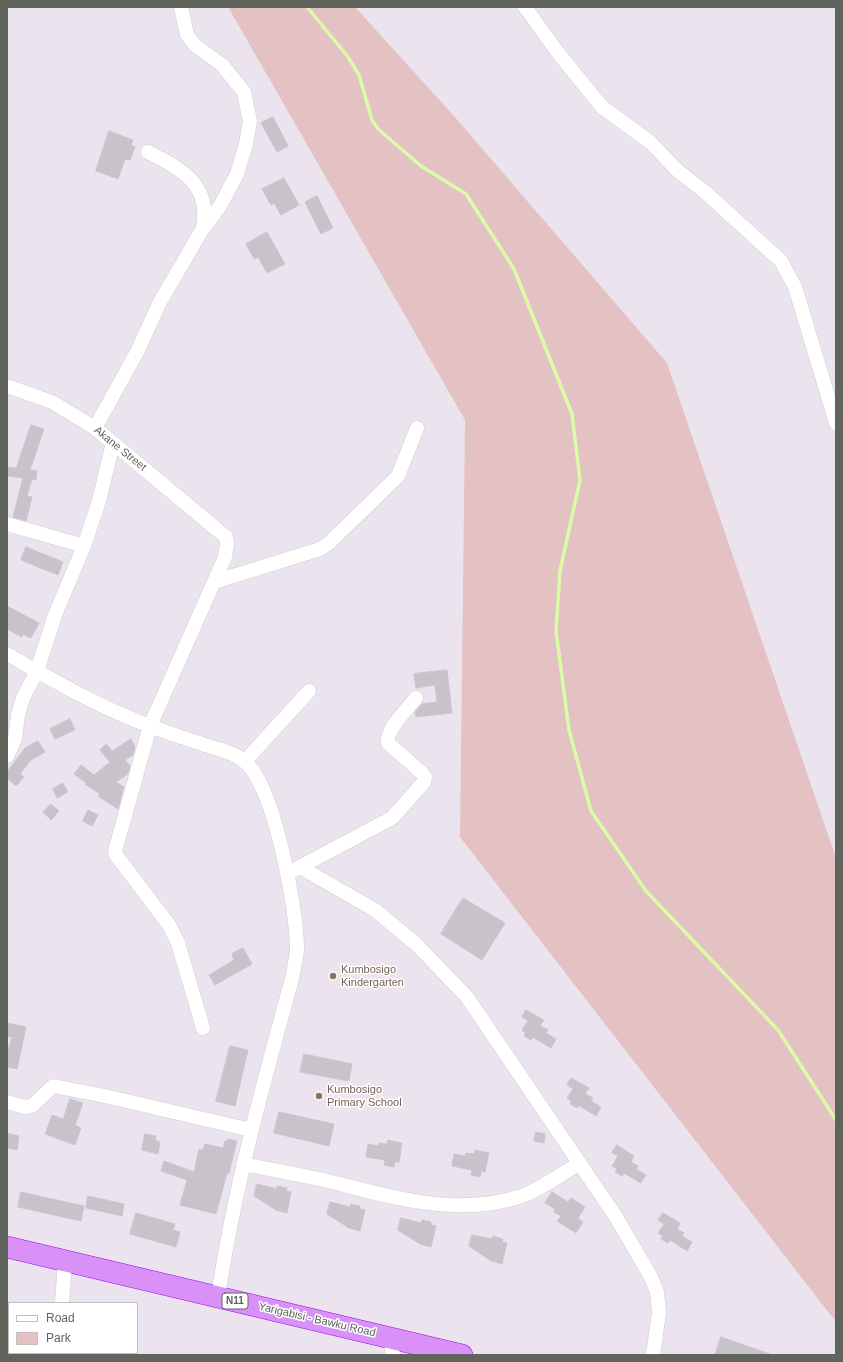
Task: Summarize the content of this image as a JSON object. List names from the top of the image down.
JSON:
{
  "streets": {
    "highway": ["N11", "Yarigabisi - Bawku Road"],
    "street": ["Akane Street"]
  },
  "places": ["Kumbosigo Kindergarten", "Kumbosigo Primary School"],
  "legend": ["Road", "Park"]
}
